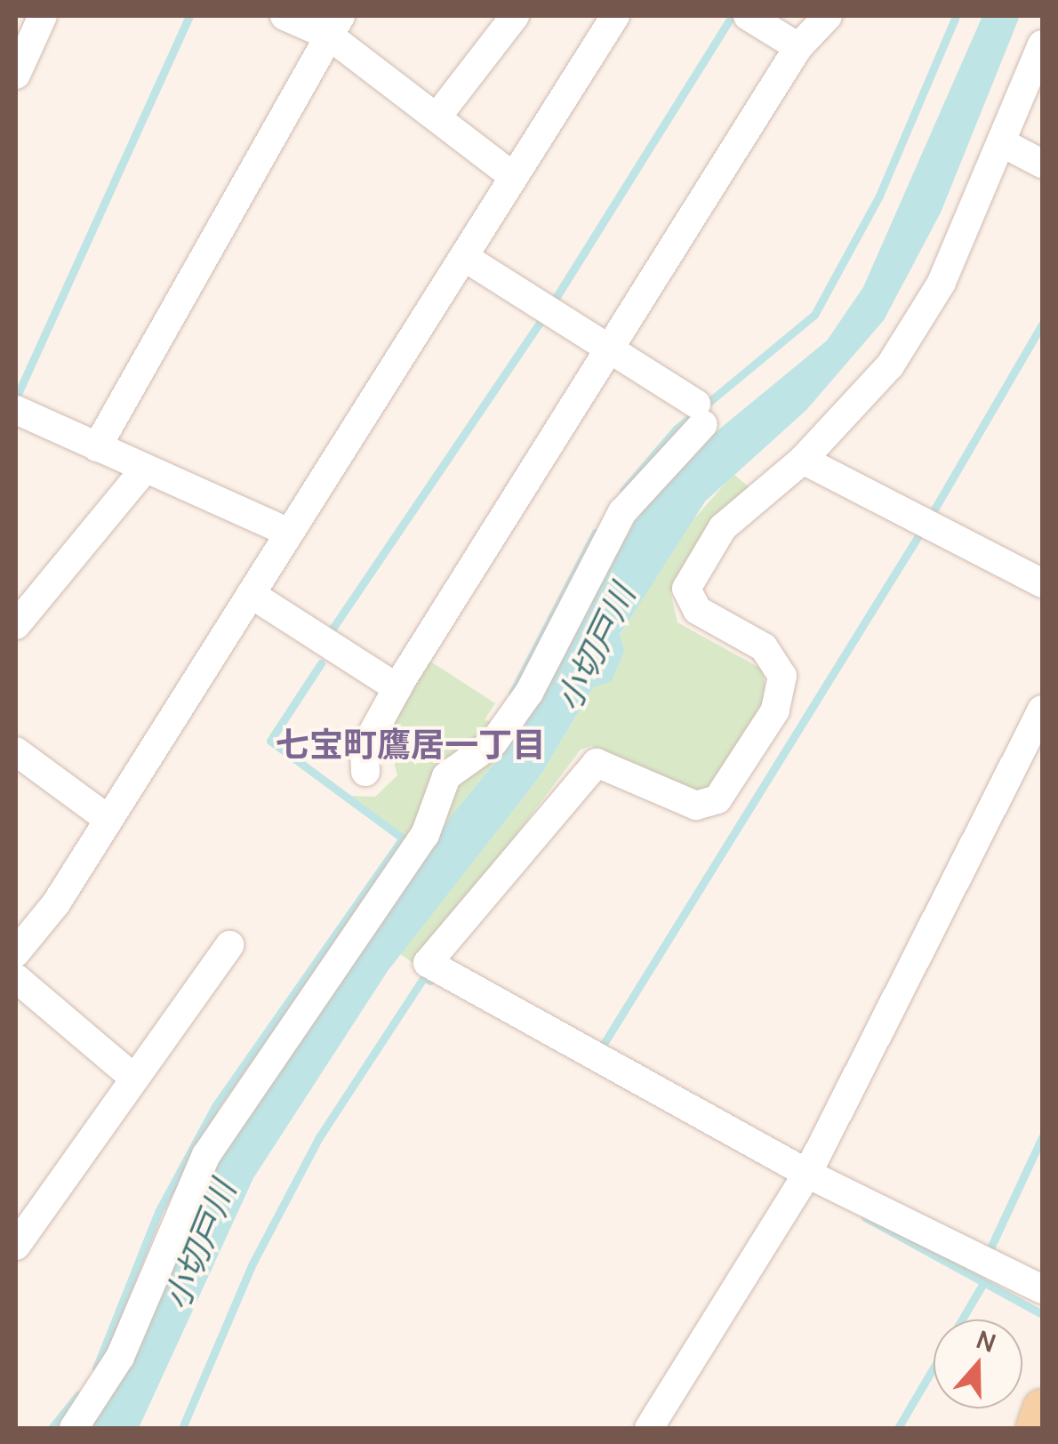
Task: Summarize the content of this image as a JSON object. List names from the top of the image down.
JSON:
{
  "districts": ["七宝町鷹居一丁目"],
  "water": ["小切戸川"],
  "north": "top"
}
